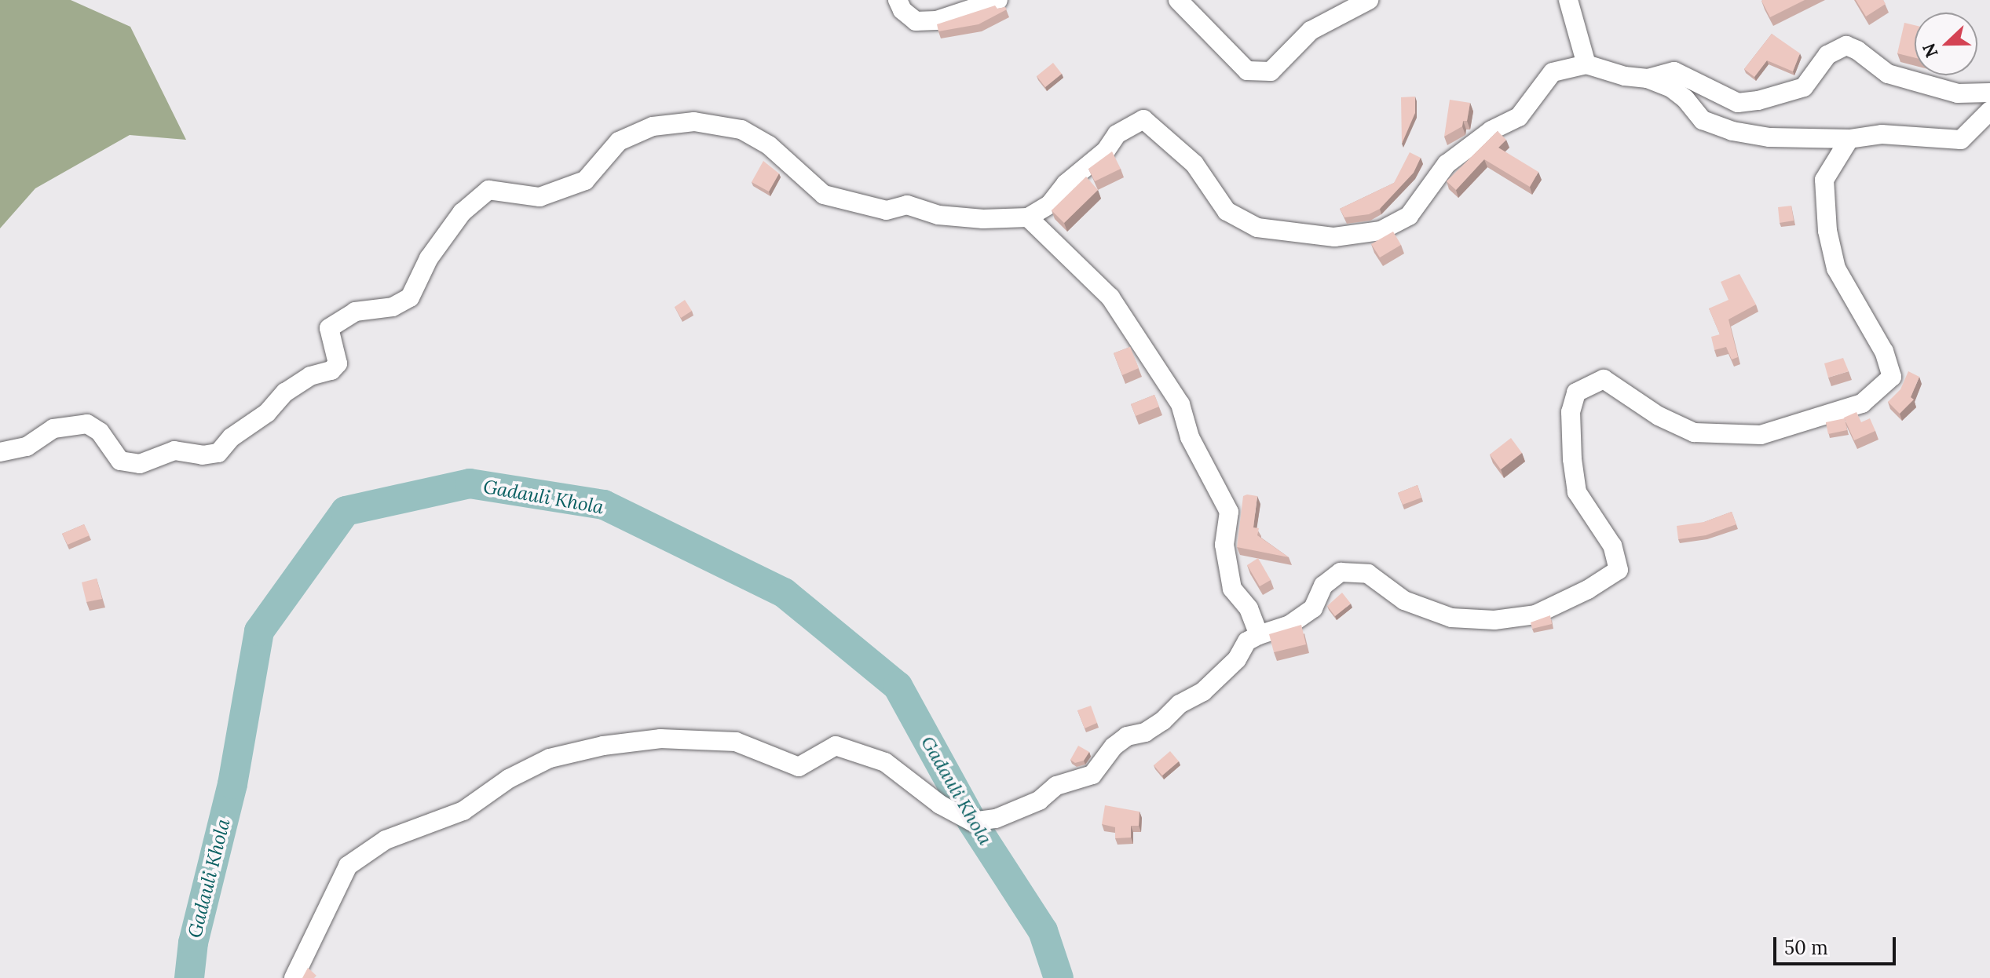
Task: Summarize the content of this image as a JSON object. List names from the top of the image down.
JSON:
{
  "water": ["Gadauli Khola"],
  "scale_bar": "50 m",
  "north": "left"
}
